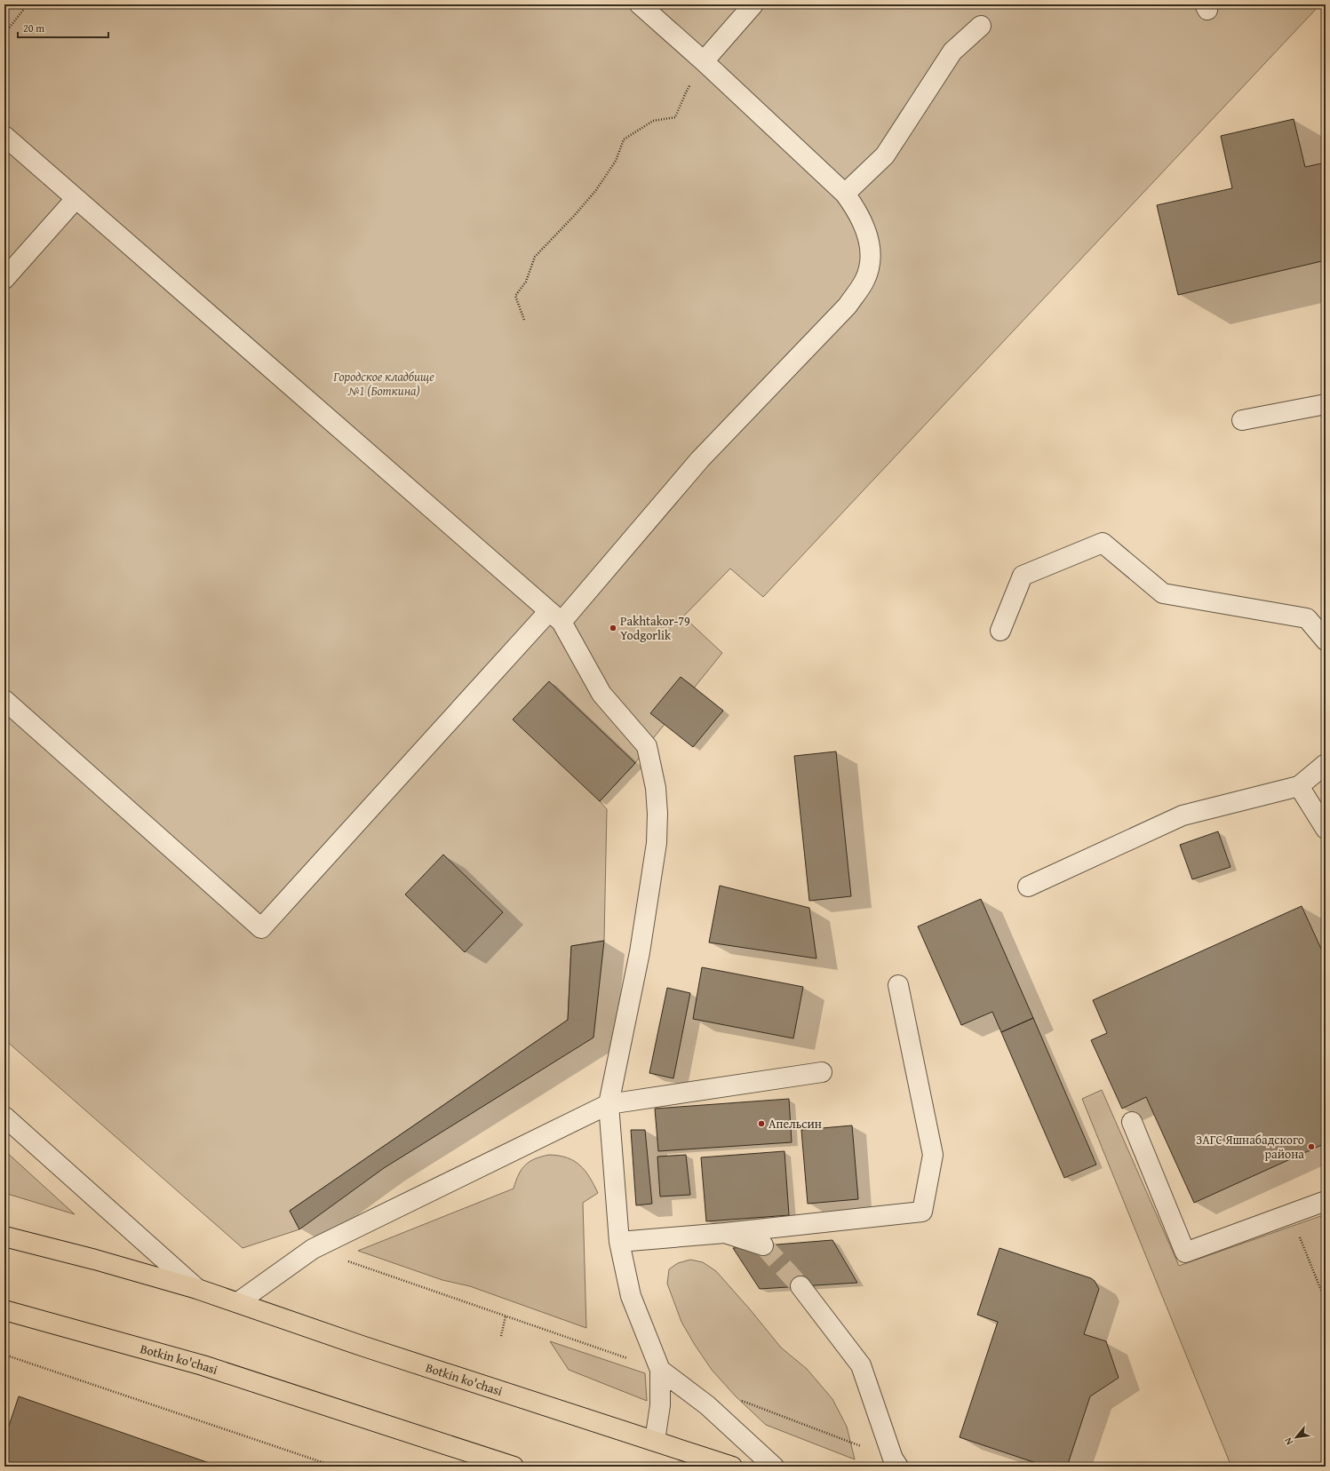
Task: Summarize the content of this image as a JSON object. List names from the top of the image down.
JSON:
{
  "streets": {
    "main road": ["Botkin ko'chasi"]
  },
  "parks": ["Городское кладбище №1 (Боткина)"],
  "places": ["Pakhtakor-79 Yodgorlik", "Апельсин", "ЗАГС Яшнабадского района"],
  "scale_bar": "20 m",
  "north": "bottom left"
}
